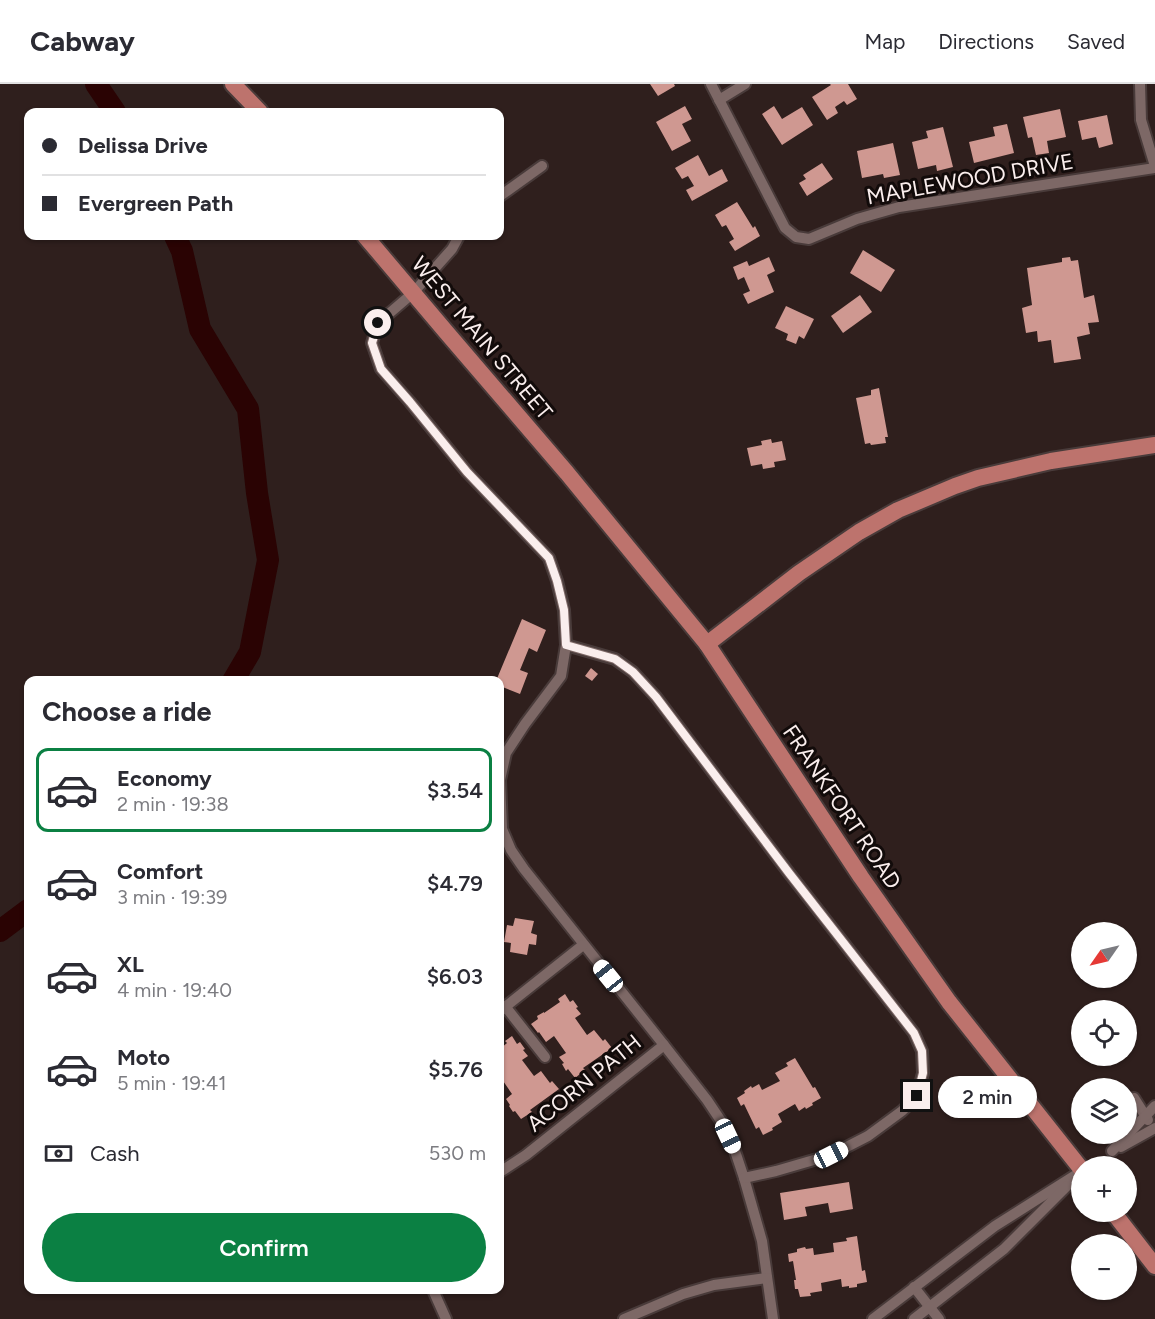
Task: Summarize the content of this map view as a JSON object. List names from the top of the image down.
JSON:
{
  "streets": {
    "main road": ["WEST MAIN STREET", "FRANKFORT ROAD"],
    "street": ["MAPLEWOOD DRIVE", "ACORN PATH"]
  },
  "crossings": [
    ["WEST MAIN STREET", "FRANKFORT ROAD"]
  ],
  "north": "bottom left",
  "page": {
    "header": "Cabway",
    "nav": ["Map", "Directions", "Saved"],
    "banner": ["Delissa Drive", "Evergreen Path"],
    "heading": "Choose a ride",
    "list": [
      {
        "name": "Economy",
        "note": "2 min · 19:38",
        "value": "$3.54"
      },
      {
        "name": "Comfort",
        "note": "3 min · 19:39",
        "value": "$4.79"
      },
      {
        "name": "XL",
        "note": "4 min · 19:40",
        "value": "$6.03"
      },
      {
        "name": "Moto",
        "note": "5 min · 19:41",
        "value": "$5.76"
      }
    ],
    "map_buttons": ["+", "−"],
    "bubble": "2 min",
    "pay": ["Cash", "530 m"],
    "buttons": "Confirm"
  }
}
